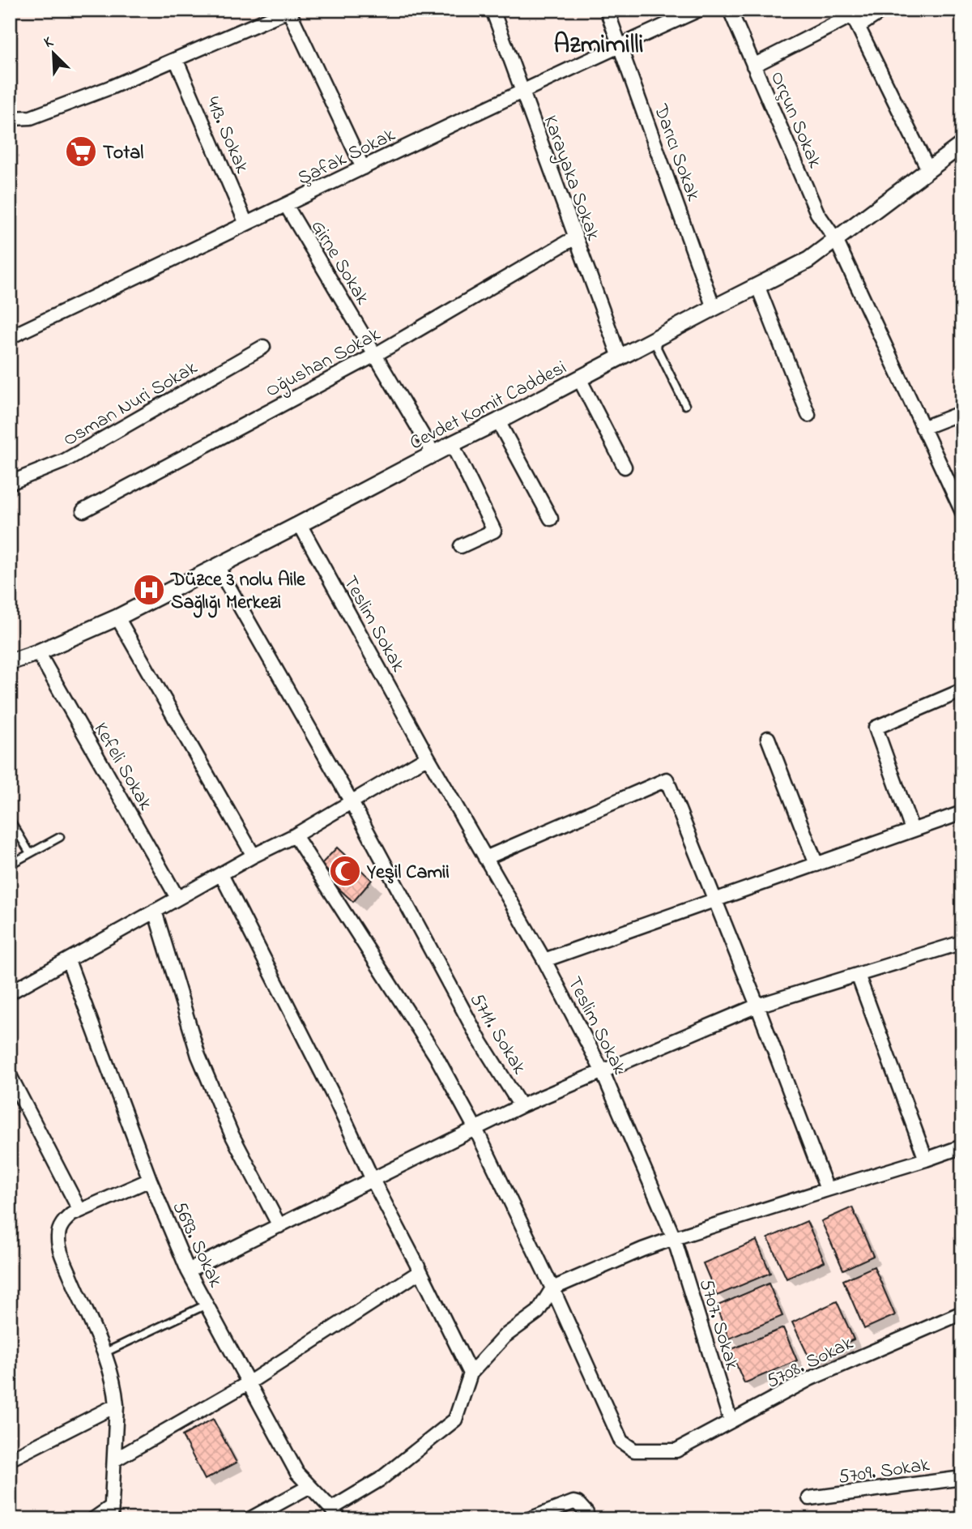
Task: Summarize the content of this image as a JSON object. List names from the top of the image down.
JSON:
{
  "streets": {
    "street": [
      "Orçun Sokak",
      "413. Sokak",
      "Darıcı Sokak",
      "Şafak Sokak",
      "Karayaka Sokak",
      "Girne Sokak",
      "Oğushan Sokak",
      "Osman Nuri Sokak",
      "Cevdet Komit Caddesi",
      "Teslim Sokak",
      "Kefeli Sokak",
      "5711. Sokak",
      "5693. Sokak",
      "5707. Sokak",
      "5708. Sokak",
      "5709. Sokak"
    ]
  },
  "crossings": [
    ["Orçun Sokak", "Cevdet Komit Caddesi"],
    ["413. Sokak", "Şafak Sokak"],
    ["Darıcı Sokak", "Şafak Sokak"],
    ["Darıcı Sokak", "Cevdet Komit Caddesi"],
    ["Şafak Sokak", "Karayaka Sokak"],
    ["Şafak Sokak", "Girne Sokak"],
    ["Karayaka Sokak", "Oğushan Sokak"],
    ["Karayaka Sokak", "Cevdet Komit Caddesi"],
    ["Girne Sokak", "Oğushan Sokak"],
    ["Girne Sokak", "Cevdet Komit Caddesi"],
    ["Cevdet Komit Caddesi", "Teslim Sokak"],
    ["Cevdet Komit Caddesi", "Kefeli Sokak"],
    ["Cevdet Komit Caddesi", "5711. Sokak"],
    ["Teslim Sokak", "5711. Sokak"],
    ["Teslim Sokak", "5707. Sokak"],
    ["5707. Sokak", "5708. Sokak"]
  ],
  "districts": ["Azmimilli"],
  "places": {
    "supermarket": ["Total"],
    "hospital": ["Düzce 3 nolu Aile Sağlığı Merkezi"],
    "mosque": ["Yeşil Camii"]
  },
  "north": "top left"
}
